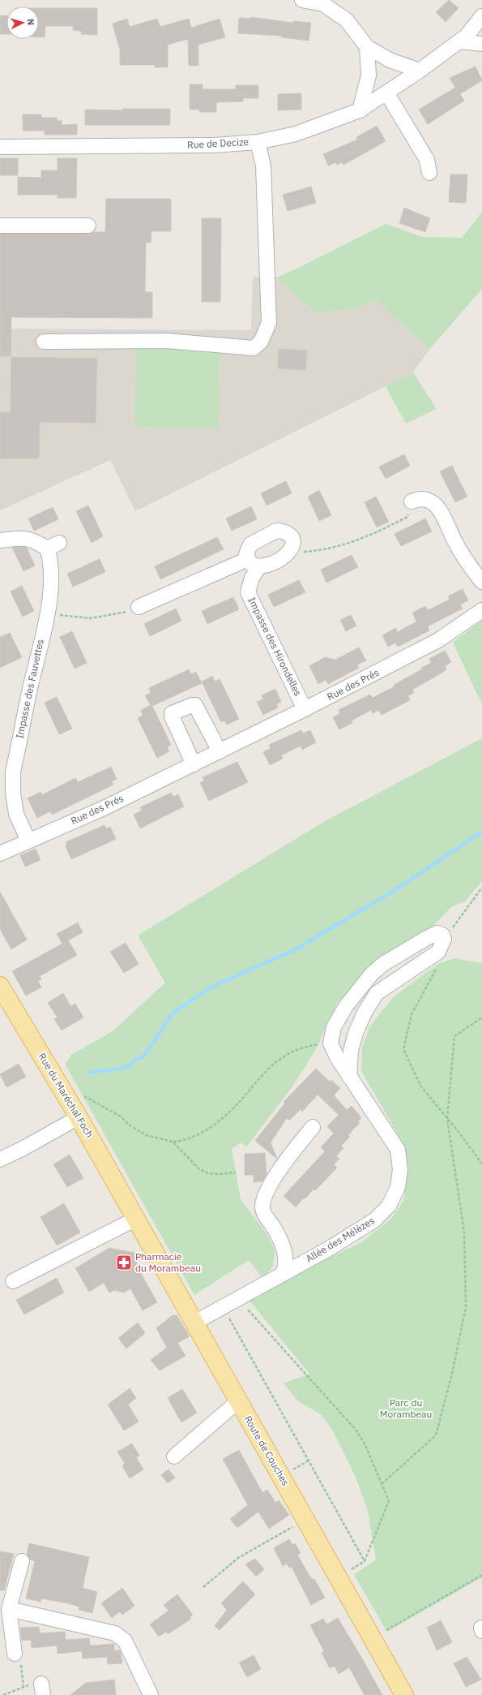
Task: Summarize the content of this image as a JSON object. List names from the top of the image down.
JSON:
{
  "streets": {
    "main road": ["Rue du Maréchal Foch", "Route de Couches"],
    "street": [
      "Rue de Decize",
      "Impasse des Hirondelles",
      "Rue des Prés",
      "Impasse des Fauvettes",
      "Allée des Mélèzes"
    ]
  },
  "crossings": [
    ["Impasse des Hirondelles", "Rue des Prés"],
    ["Rue des Prés", "Impasse des Fauvettes"],
    ["Rue du Maréchal Foch", "Route de Couches"],
    ["Allée des Mélèzes", "Route de Couches"]
  ],
  "parks": ["Parc du Morambeau"],
  "places": {
    "pharmacy": ["Pharmacie du Morambeau"]
  },
  "north": "right"
}
